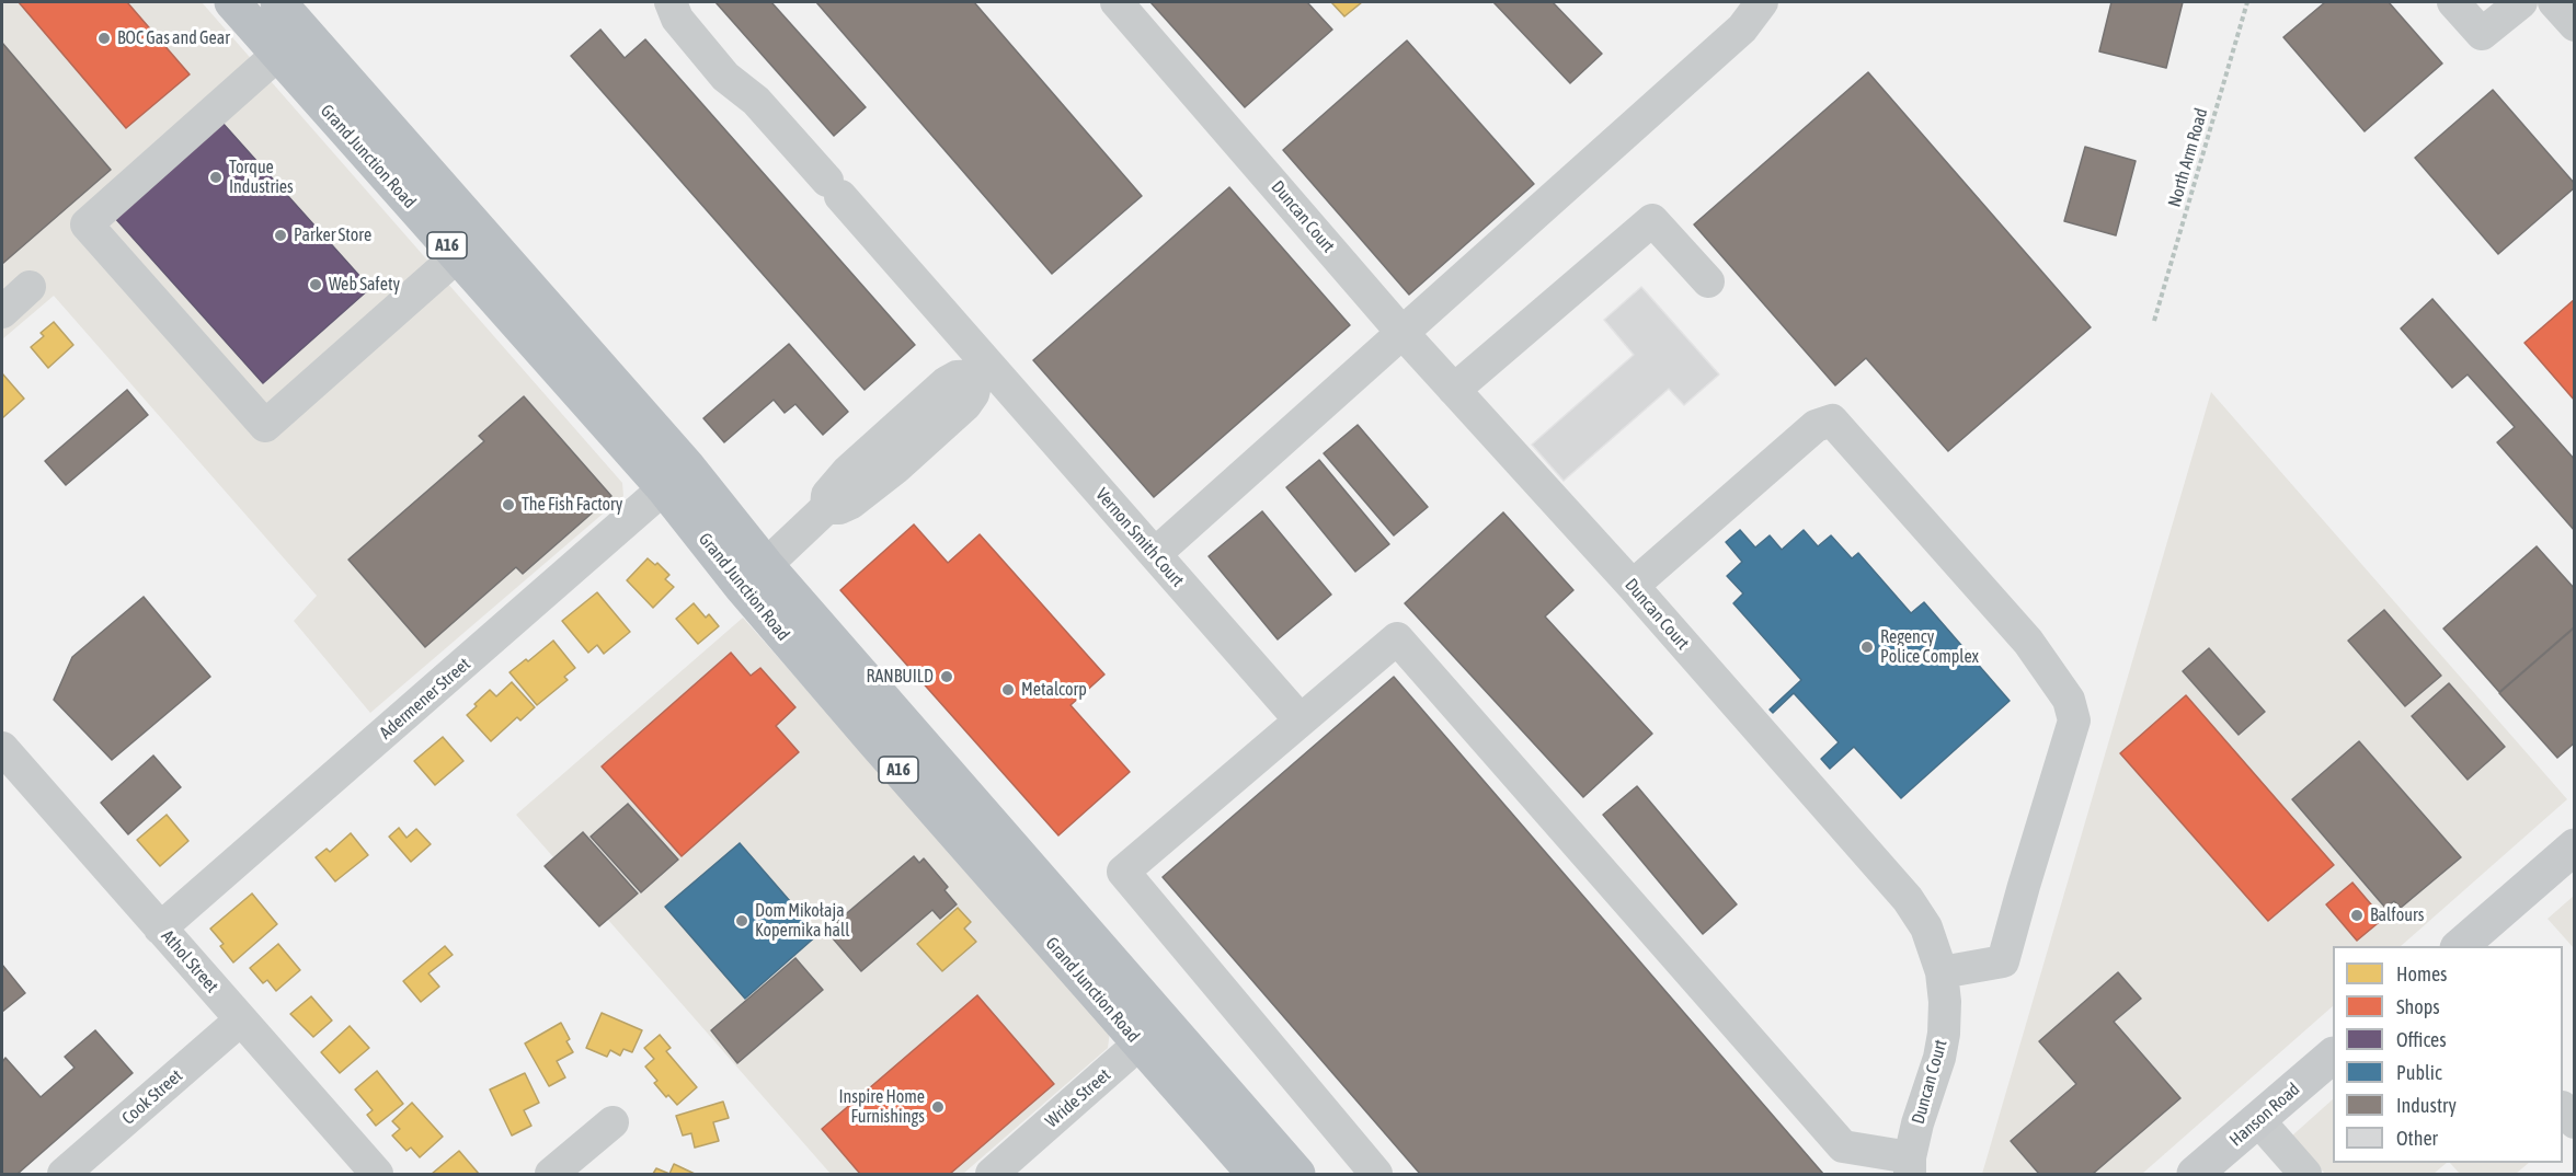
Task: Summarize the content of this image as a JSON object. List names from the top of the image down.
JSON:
{
  "streets": {
    "highway": ["Grand Junction Road", "A16"],
    "main road": ["Hanson Road"],
    "street": [
      "Duncan Court",
      "Vernon Smith Court",
      "Adermener Street",
      "Athol Street",
      "Cook Street",
      "Wride Street"
    ],
    "path": ["North Arm Road"]
  },
  "crossings": [
    ["Grand Junction Road", "Adermener Street"],
    ["Grand Junction Road", "Wride Street"],
    ["Adermener Street", "Athol Street"],
    ["Athol Street", "Cook Street"]
  ],
  "places": [
    "BOC Gas and Gear",
    "Torque Industries",
    "Parker Store",
    "Web Safety",
    "The Fish Factory",
    "Regency Police Complex",
    "RANBUILD",
    "Metalcorp",
    "Balfours",
    "Dom Mikołaja Kopernika hall",
    "Inspire Home Furnishings"
  ],
  "legend": [
    "Homes",
    "Shops",
    "Offices",
    "Public",
    "Industry",
    "Other"
  ]
}
